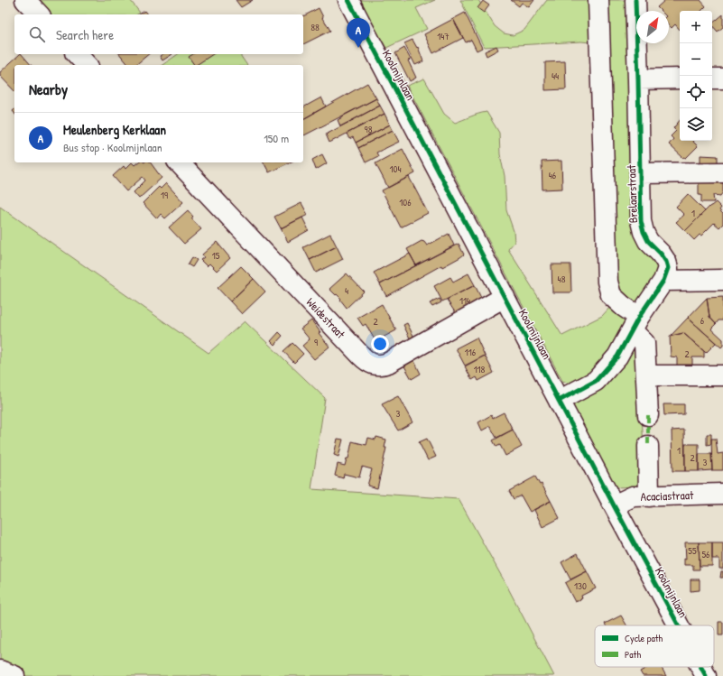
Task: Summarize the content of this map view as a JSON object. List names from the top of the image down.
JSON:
{
  "streets": {
    "street": [
      "Koolmijnlaan",
      "Brelaarstraat",
      "Weidestraat",
      "Acaciastraat"
    ]
  },
  "crossings": [
    ["Koolmijnlaan", "Brelaarstraat"],
    ["Koolmijnlaan", "Weidestraat"],
    ["Koolmijnlaan", "Acaciastraat"]
  ],
  "house_numbers": [
    "88",
    "147",
    "44",
    "98",
    "104",
    "46",
    "19",
    "106",
    "1",
    "15",
    "48",
    "4",
    "114",
    "6",
    "2",
    "9",
    "116",
    "2",
    "118",
    "3",
    "1",
    "2",
    "3",
    "55",
    "56",
    "130"
  ],
  "legend": ["Cycle path", "Path"],
  "north": "top right",
  "page": {
    "map_buttons": ["+", "−"],
    "search": "Search here",
    "pins": "A",
    "heading": "Nearby",
    "list": [
      {
        "mark": "A",
        "name": "Meulenberg Kerklaan",
        "note": "Bus stop · Koolmijnlaan",
        "value": "150 m"
      }
    ]
  }
}
